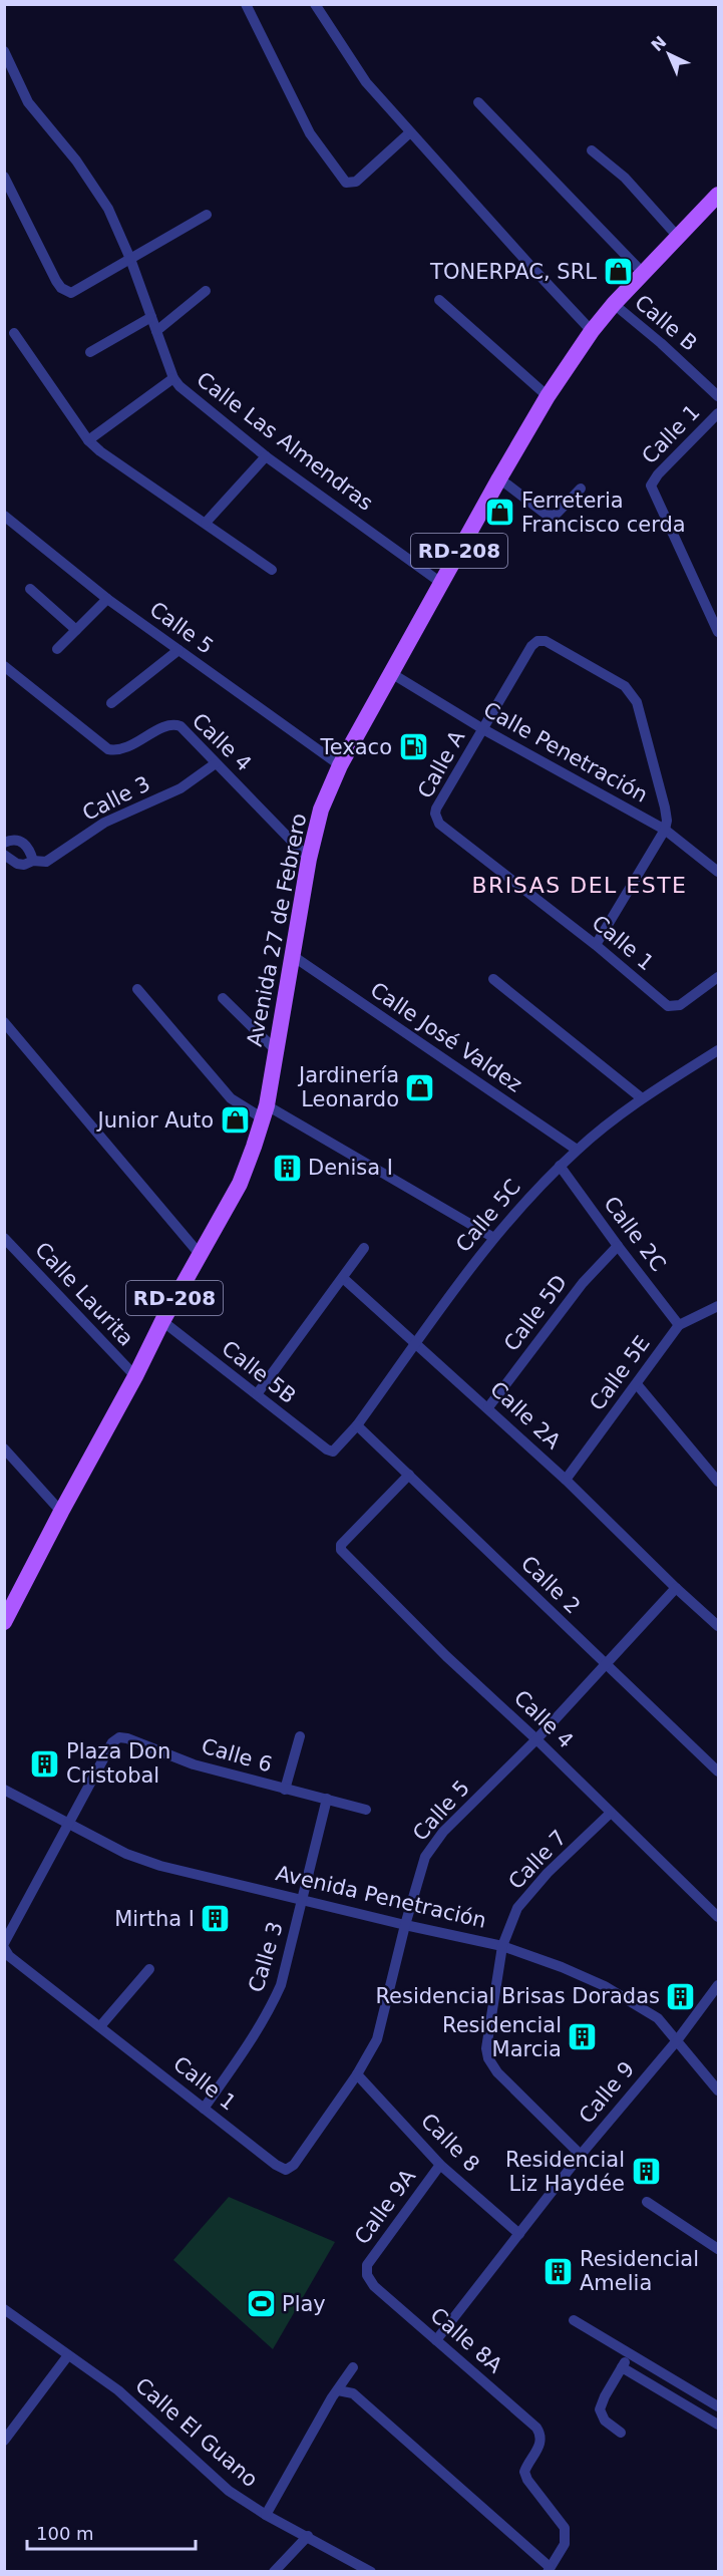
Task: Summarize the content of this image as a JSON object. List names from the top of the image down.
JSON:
{
  "streets": {
    "main road": ["RD-208", "Avenida 27 de Febrero"],
    "street": [
      "Calle B",
      "Calle 1",
      "Calle Las Almendras",
      "Calle 5",
      "Calle 4",
      "Calle Penetración",
      "Calle A",
      "Calle 3",
      "Calle José Valdez",
      "Calle 5C",
      "Calle 2C",
      "Calle Laurita",
      "Calle 5D",
      "Calle 5B",
      "Calle 5E",
      "Calle 2A",
      "Calle 2",
      "Calle 6",
      "Calle 7",
      "Avenida Penetración",
      "Calle 9",
      "Calle 8",
      "Calle 9A",
      "Calle 8A",
      "Calle El Guano"
    ]
  },
  "crossings": [
    ["Calle B", "Avenida 27 de Febrero"],
    ["Calle 1", "Calle 5"],
    ["Calle 1", "Calle A"],
    ["Calle 1", "Calle 3"],
    ["Calle Las Almendras", "Avenida 27 de Febrero"],
    ["Calle 5", "Calle 4"],
    ["Calle 5", "Avenida 27 de Febrero"],
    ["Calle 5", "Calle 2A"],
    ["Calle 5", "Calle 2"],
    ["Calle 5", "Avenida Penetración"],
    ["Calle 5", "Calle 8"],
    ["Calle 4", "Calle 3"],
    ["Calle 4", "Avenida 27 de Febrero"],
    ["Calle 4", "Calle 2"],
    ["Calle 4", "Calle 7"],
    ["Calle Penetración", "Calle A"],
    ["Calle Penetración", "Avenida 27 de Febrero"],
    ["Calle 3", "Calle 6"],
    ["Calle 3", "Avenida Penetración"],
    ["Avenida 27 de Febrero", "Calle José Valdez"],
    ["Avenida 27 de Febrero", "Calle Laurita"],
    ["Avenida 27 de Febrero", "Calle 5B"],
    ["Calle José Valdez", "Calle 5C"],
    ["Calle 5C", "Calle 2C"],
    ["Calle 5C", "Calle 5B"],
    ["Calle 5C", "Calle 2A"],
    ["Calle 5C", "Calle 2"],
    ["Calle 2C", "Calle 5D"],
    ["Calle 2C", "Calle 5E"],
    ["Calle 5D", "Calle 2A"],
    ["Calle 5E", "Calle 2A"],
    ["Calle 6", "Avenida Penetración"],
    ["Calle 7", "Avenida Penetración"],
    ["Calle 7", "Calle 9"],
    ["Avenida Penetración", "Calle 9"],
    ["Calle 9", "Calle 8"],
    ["Calle 9", "Calle 8A"],
    ["Calle 8", "Calle 9A"],
    ["Calle 9A", "Calle 8A"]
  ],
  "districts": ["BRISAS DEL ESTE"],
  "places": {
    "shop": [
      "TONERPAC, SRL",
      "Ferreteria Francisco cerda",
      "Jardinería Leonardo",
      "Junior Auto"
    ],
    "fuel station": ["Texaco"],
    "building": [
      "Denisa I",
      "Plaza Don Cristobal",
      "Mirtha I",
      "Residencial Brisas Doradas",
      "Residencial Marcia",
      "Residencial Liz Haydée",
      "Residencial Amelia"
    ],
    "sports": ["Play"]
  },
  "scale_bar": "100 m",
  "north": "top left"
}
